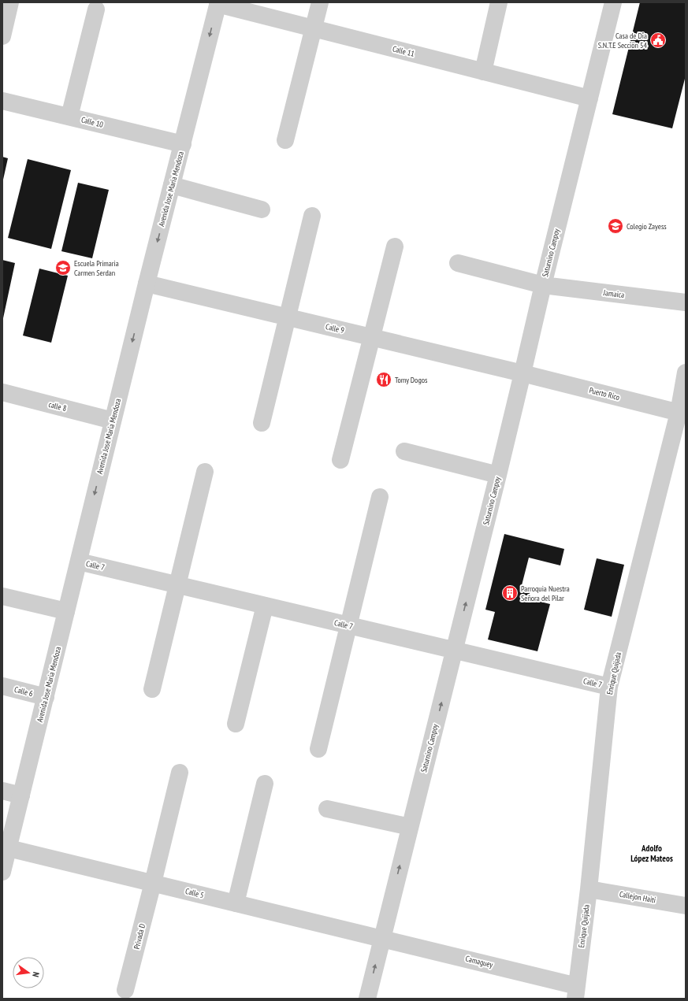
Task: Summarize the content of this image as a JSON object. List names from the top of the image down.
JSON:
{
  "streets": {
    "street": [
      "Calle 11",
      "Calle 10",
      "Avenida Jose Maria Mendoza",
      "Saturnino Campoy",
      "Jamaica",
      "Calle 9",
      "Puerto Rico",
      "calle 8",
      "Calle 7",
      "Enrique Quijada",
      "Calle 6",
      "Calle 5",
      "Callejon Haiti",
      "Privada D",
      "Camaguey"
    ]
  },
  "crossings": [
    ["Calle 11", "Avenida Jose Maria Mendoza"],
    ["Calle 11", "Saturnino Campoy"],
    ["Calle 10", "Avenida Jose Maria Mendoza"],
    ["Avenida Jose Maria Mendoza", "Calle 9"],
    ["Avenida Jose Maria Mendoza", "calle 8"],
    ["Avenida Jose Maria Mendoza", "Calle 7"],
    ["Avenida Jose Maria Mendoza", "Calle 6"],
    ["Avenida Jose Maria Mendoza", "Calle 5"],
    ["Saturnino Campoy", "Jamaica"],
    ["Saturnino Campoy", "Calle 9"],
    ["Saturnino Campoy", "Puerto Rico"],
    ["Saturnino Campoy", "Calle 7"],
    ["Saturnino Campoy", "Calle 5"],
    ["Saturnino Campoy", "Camaguey"],
    ["Calle 9", "Puerto Rico"],
    ["Puerto Rico", "Enrique Quijada"],
    ["Calle 7", "Enrique Quijada"],
    ["Enrique Quijada", "Callejon Haiti"],
    ["Enrique Quijada", "Camaguey"],
    ["Calle 5", "Privada D"],
    ["Calle 5", "Camaguey"]
  ],
  "districts": ["Adolfo López Mateos"],
  "places": {
    "public building": ["Casa de Dia S.N.T.E Secciön 54"],
    "school or university": ["Colegio Zayess", "Escuela Primaria Carmen Serdan"],
    "restaurant": ["Tomy Dogos"],
    "building": ["Parroquia Nuestra Señora del Pilar"]
  },
  "north": "right"
}
